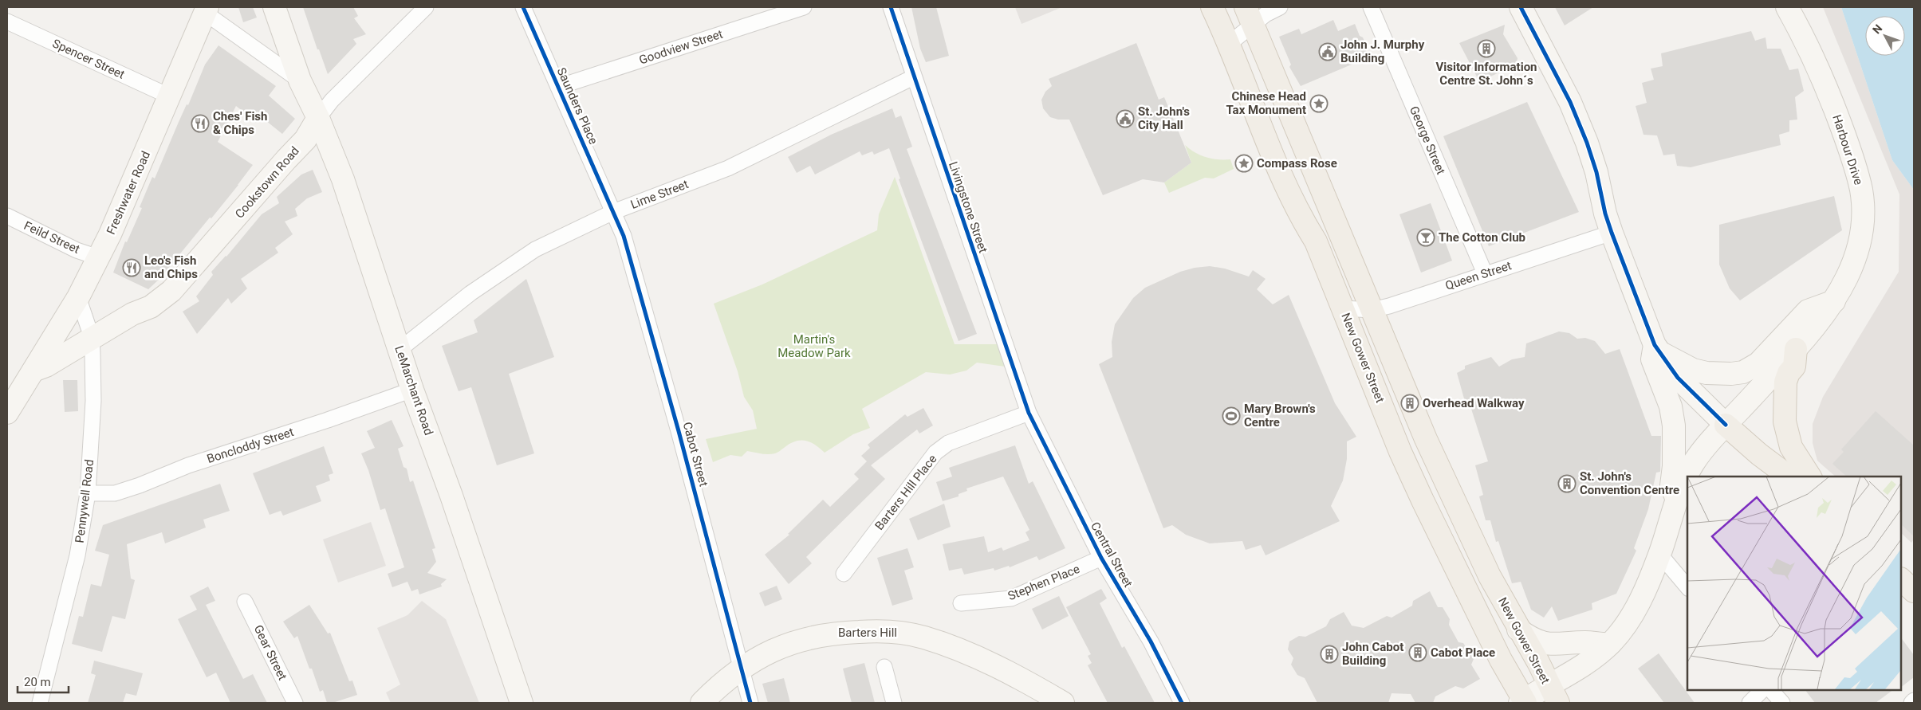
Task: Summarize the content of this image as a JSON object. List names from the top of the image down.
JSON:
{
  "streets": {
    "main road": [
      "Harbour Drive",
      "Cookstown Road",
      "Freshwater Road",
      "New Gower Street",
      "LeMarchant Road",
      "Barters Hill"
    ],
    "street": [
      "Goodview Street",
      "Spencer Street",
      "Saunders Place",
      "George Street",
      "Lime Street",
      "Livingstone Street",
      "Feild Street",
      "Queen Street",
      "Boncloddy Street",
      "Cabot Street",
      "Barters Hill Place",
      "Pennywell Road",
      "Central Street",
      "Stephen Place",
      "Gear Street"
    ]
  },
  "crossings": [
    ["Goodview Street", "Saunders Place"],
    ["Spencer Street", "Freshwater Road"],
    ["Saunders Place", "Lime Street"],
    ["Saunders Place", "Cabot Street"],
    ["George Street", "Queen Street"],
    ["Harbour Drive", "New Gower Street"],
    ["Cookstown Road", "LeMarchant Road"],
    ["Cookstown Road", "Pennywell Road"],
    ["Freshwater Road", "Feild Street"],
    ["Freshwater Road", "LeMarchant Road"],
    ["Freshwater Road", "Pennywell Road"],
    ["Lime Street", "Livingstone Street"],
    ["Lime Street", "LeMarchant Road"],
    ["Lime Street", "Cabot Street"],
    ["Livingstone Street", "Barters Hill Place"],
    ["Livingstone Street", "Central Street"],
    ["Queen Street", "New Gower Street"],
    ["LeMarchant Road", "Boncloddy Street"],
    ["Boncloddy Street", "Pennywell Road"],
    ["Cabot Street", "Barters Hill"],
    ["Barters Hill Place", "Central Street"],
    ["Central Street", "Stephen Place"]
  ],
  "parks": ["Martin's Meadow Park"],
  "places": {
    "building": [
      "Visitor Information Centre St. John´s",
      "Overhead Walkway",
      "St. John's Convention Centre",
      "Cabot Place",
      "John Cabot Building"
    ],
    "public building": ["John J. Murphy Building", "St. John's City Hall"],
    "place": ["Chinese Head Tax Monument", "Compass Rose"],
    "restaurant": ["Ches' Fish & Chips", "Leo's Fish and Chips"],
    "bar": ["The Cotton Club"],
    "sports": ["Mary Brown's Centre"]
  },
  "scale_bar": "20 m",
  "north": "top left"
}
